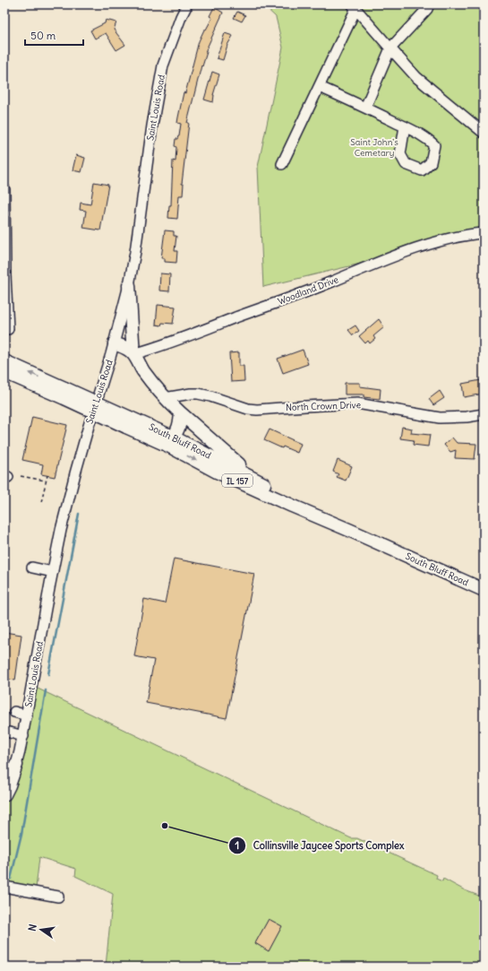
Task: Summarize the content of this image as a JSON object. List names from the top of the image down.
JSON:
{
  "streets": {
    "main road": ["South Bluff Road", "IL 157"],
    "street": ["Saint Louis Road", "Woodland Drive", "North Crown Drive"]
  },
  "parks": ["Saint John's Cemetary"],
  "places": ["Collinsville Jaycee Sports Complex"],
  "scale_bar": "50 m",
  "north": "left"
}
